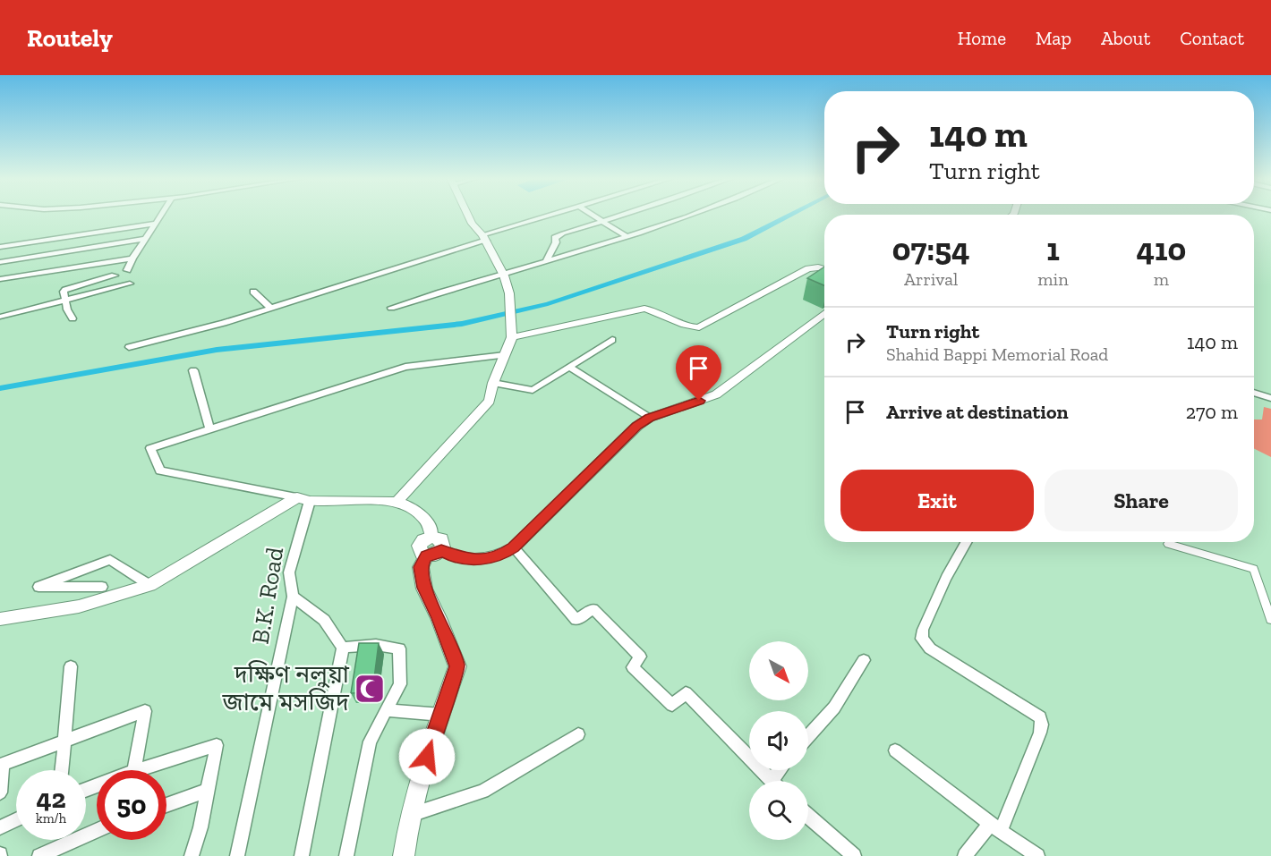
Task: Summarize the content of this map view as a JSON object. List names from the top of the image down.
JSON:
{
  "streets": {
    "street": ["B.K. Road"]
  },
  "places": {
    "mosque": ["দক্ষিণ নলুয়া জামে মসজিদ"]
  },
  "north": "bottom right",
  "page": {
    "header": "Routely",
    "nav": [
      "Home",
      "Map",
      "About",
      "Contact"
    ],
    "turn": ["140 m", "Turn right"],
    "eta": [
      "07:54",
      "Arrival",
      "1",
      "min",
      "410",
      "m"
    ],
    "list": [
      {
        "name": "Turn right",
        "note": "Shahid Bappi Memorial Road",
        "value": "140 m"
      },
      {
        "name": "Arrive at destination",
        "value": "270 m"
      }
    ],
    "buttons": ["Exit", "Share"],
    "speed": "42 km/h",
    "limit": "50"
  }
}
